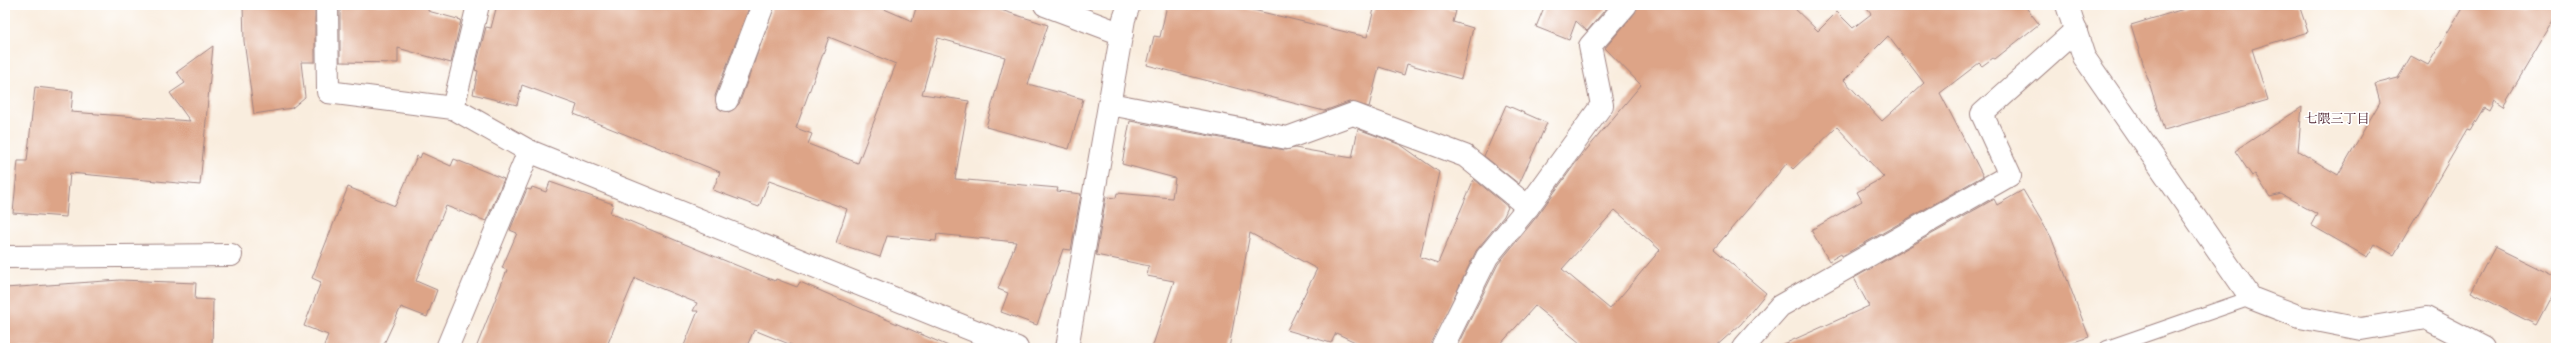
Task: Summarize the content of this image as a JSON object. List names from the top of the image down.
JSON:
{
  "districts": ["七隈三丁目"]
}
